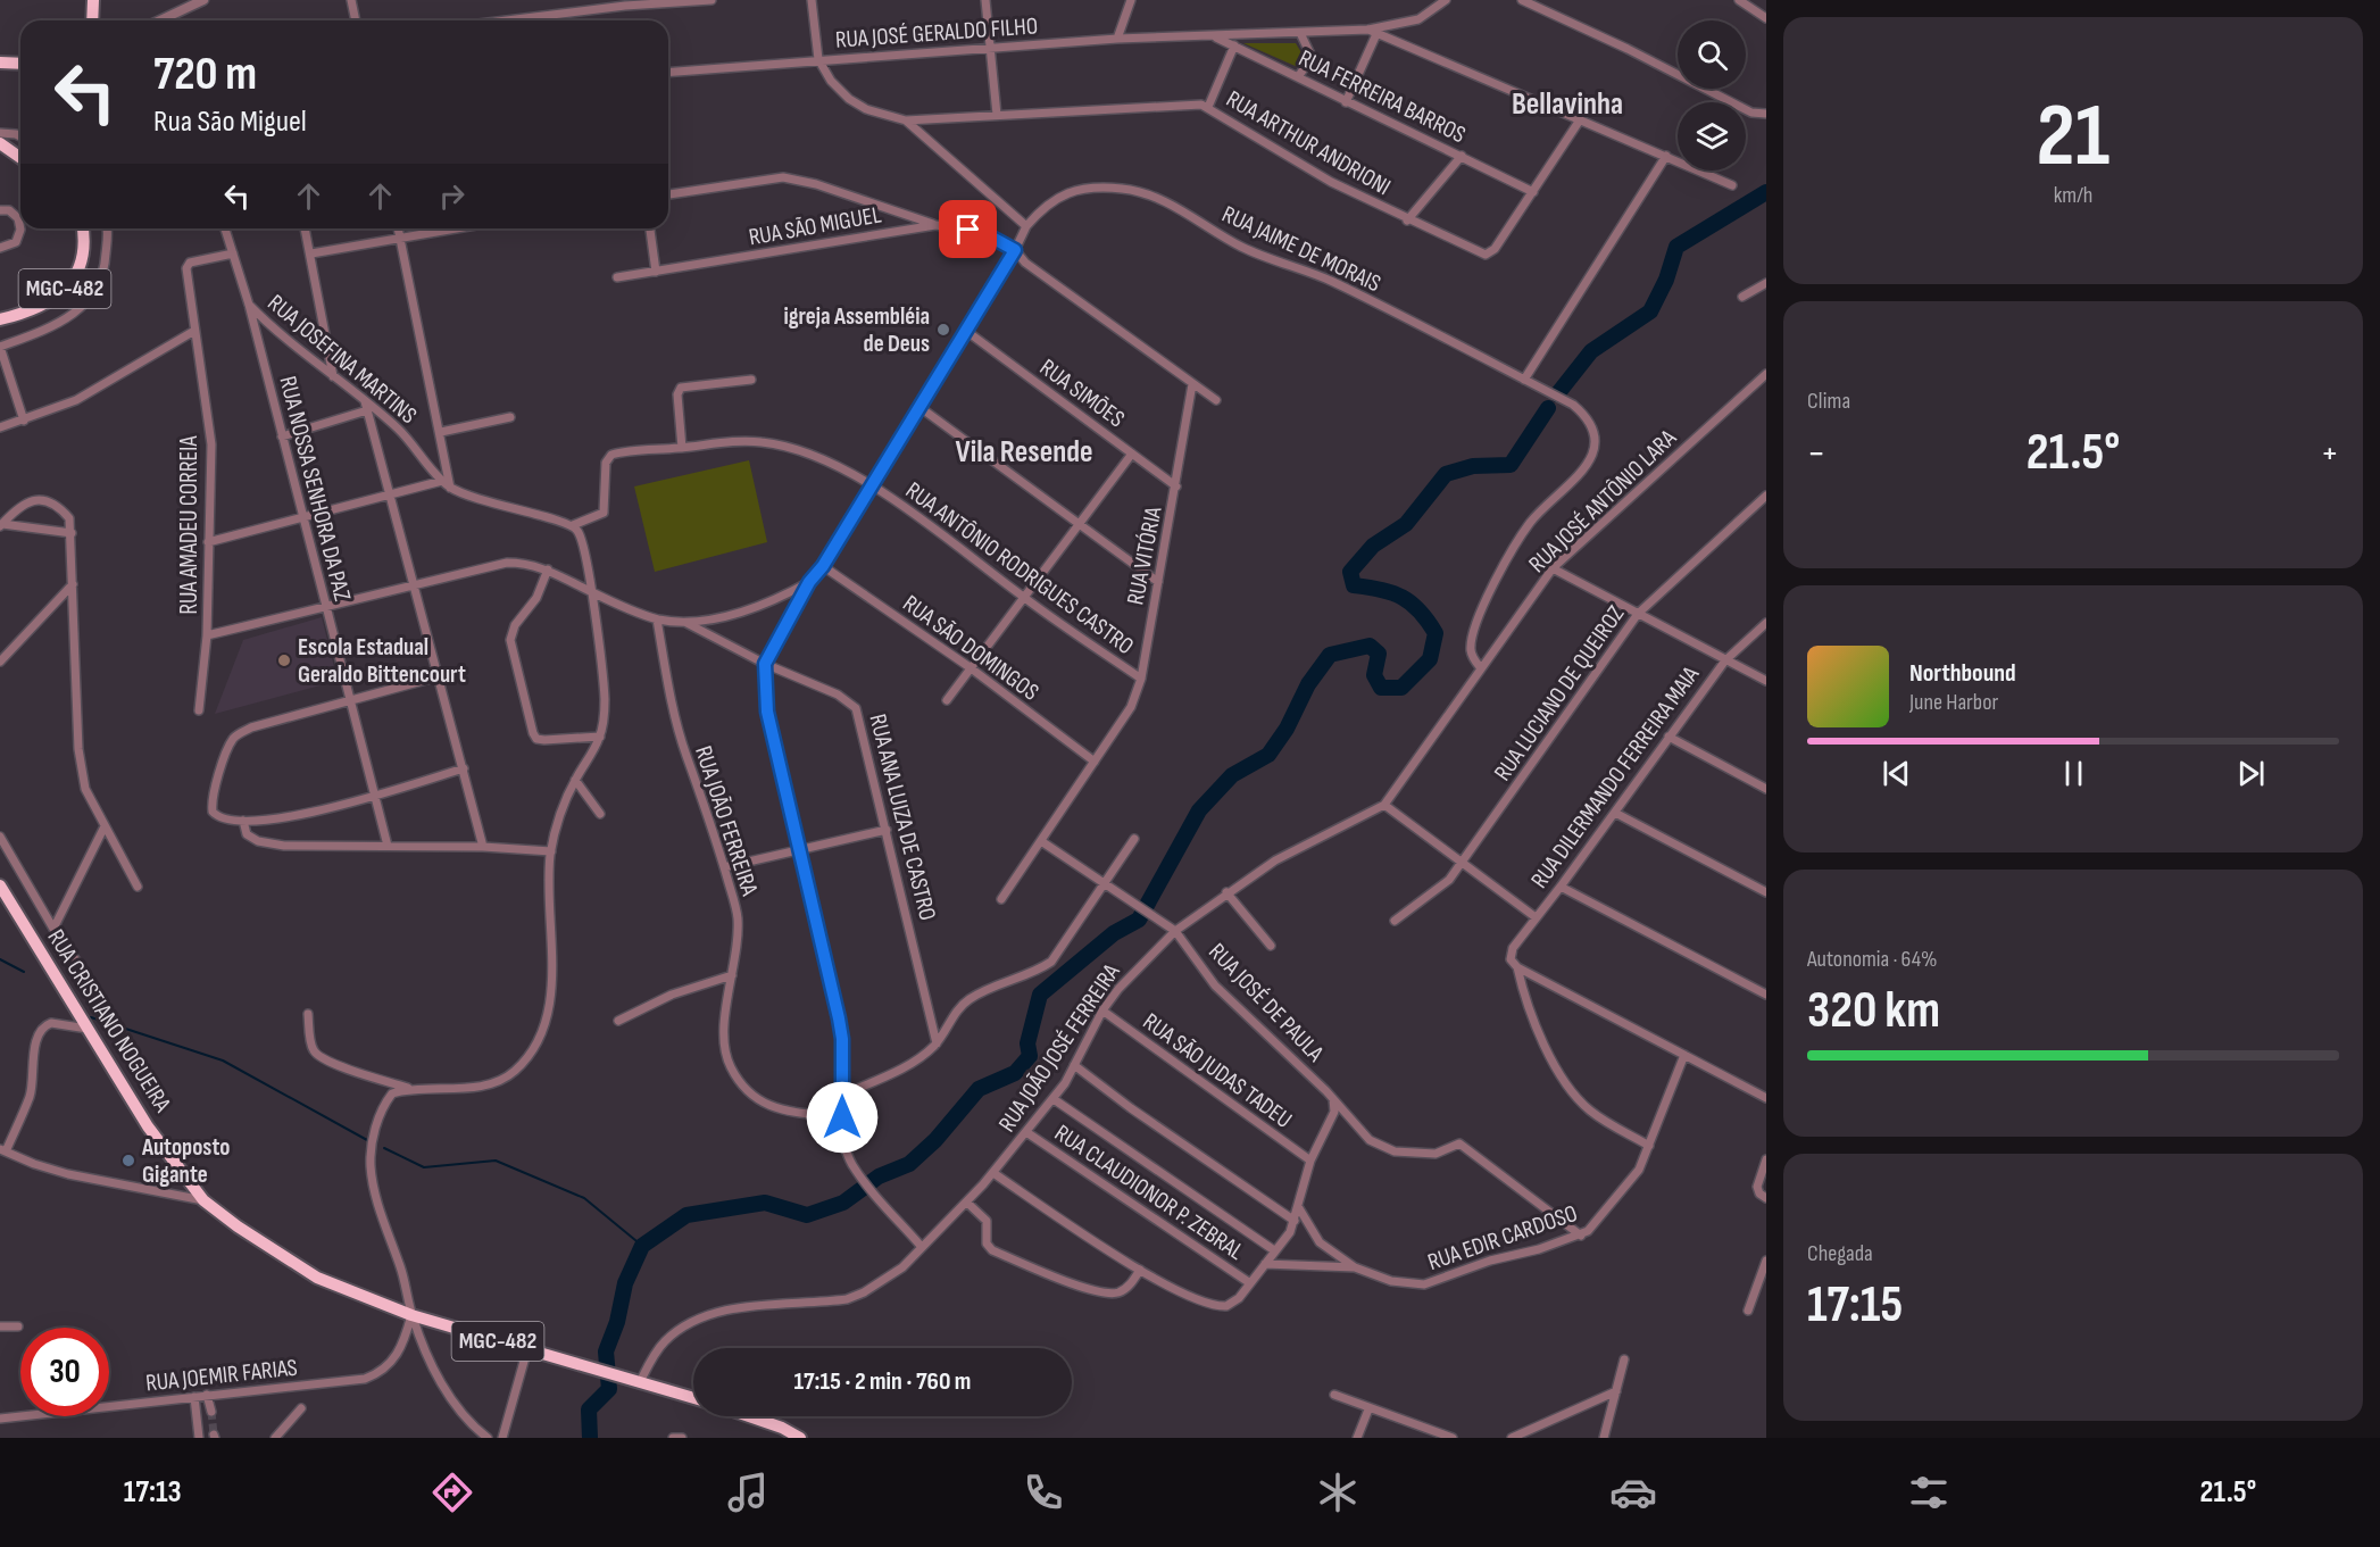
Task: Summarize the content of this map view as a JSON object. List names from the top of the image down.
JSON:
{
  "streets": {
    "highway": ["MGC-482", "RUA CRISTIANO NOGUEIRA"],
    "street": [
      "RUA JOSÉ GERALDO FILHO",
      "RUA FERREIRA BARROS",
      "RUA ARTHUR ANDRIONI",
      "RUA SÃO MIGUEL",
      "RUA JAIME DE MORAIS",
      "RUA JOSEFINA MARTINS",
      "RUA SIMÕES",
      "RUA NOSSA SENHORA DA PAZ",
      "RUA JOSÉ ANTÔNIO LARA",
      "RUA AMADEU CORREIA",
      "RUA VITÓRIA",
      "RUA ANTÔNIO RODRIGUES CASTRO",
      "RUA SÃO DOMINGOS",
      "RUA LUCIANO DE QUEIROZ",
      "RUA DILERMANDO FERREIRA MAIA",
      "RUA ANA LUIZA DE CASTRO",
      "RUA JOÃO FERREIRA",
      "RUA JOSÉ DE PAULA",
      "RUA JOÃO JOSÉ FERREIRA",
      "RUA SÃO JUDAS TADEU",
      "RUA CLAUDIONOR P. ZEBRAL",
      "RUA EDIR CARDOSO",
      "RUA JOEMIR FARIAS"
    ]
  },
  "crossings": [
    ["RUA JOSÉ GERALDO FILHO", "RUA FERREIRA BARROS"],
    ["RUA FERREIRA BARROS", "RUA ARTHUR ANDRIONI"],
    ["RUA SÃO MIGUEL", "RUA JAIME DE MORAIS"],
    ["RUA SÃO MIGUEL", "RUA VITÓRIA"],
    ["RUA JAIME DE MORAIS", "RUA SIMÕES"],
    ["RUA JAIME DE MORAIS", "RUA JOSÉ ANTÔNIO LARA"],
    ["RUA JAIME DE MORAIS", "RUA ANTÔNIO RODRIGUES CASTRO"],
    ["RUA JAIME DE MORAIS", "RUA SÃO DOMINGOS"],
    ["RUA JAIME DE MORAIS", "RUA JOÃO JOSÉ FERREIRA"],
    ["MGC-482", "RUA CRISTIANO NOGUEIRA"],
    ["MGC-482", "RUA JOÃO JOSÉ FERREIRA"],
    ["RUA JOSEFINA MARTINS", "RUA NOSSA SENHORA DA PAZ"],
    ["RUA JOSEFINA MARTINS", "RUA ANTÔNIO RODRIGUES CASTRO"],
    ["RUA SIMÕES", "RUA VITÓRIA"],
    ["RUA NOSSA SENHORA DA PAZ", "RUA AMADEU CORREIA"],
    ["RUA JOSÉ ANTÔNIO LARA", "RUA JOÃO JOSÉ FERREIRA"],
    ["RUA VITÓRIA", "RUA ANTÔNIO RODRIGUES CASTRO"],
    ["RUA VITÓRIA", "RUA SÃO DOMINGOS"],
    ["RUA VITÓRIA", "RUA JOSÉ DE PAULA"],
    ["RUA JOSÉ DE PAULA", "RUA JOÃO JOSÉ FERREIRA"],
    ["RUA JOSÉ DE PAULA", "RUA EDIR CARDOSO"],
    ["RUA CRISTIANO NOGUEIRA", "RUA JOÃO JOSÉ FERREIRA"],
    ["RUA CRISTIANO NOGUEIRA", "RUA JOEMIR FARIAS"],
    ["RUA JOÃO JOSÉ FERREIRA", "RUA SÃO JUDAS TADEU"],
    ["RUA JOÃO JOSÉ FERREIRA", "RUA CLAUDIONOR P. ZEBRAL"]
  ],
  "districts": ["Bellavinha", "Vila Resende"],
  "places": ["igreja Assembléia de Deus", "Escola Estadual Geraldo Bittencourt", "Autoposto Gigante"],
  "page": {
    "tile": [
      ["21", "km/h"],
      "Clima",
      ["Autonomia · 64%", "320 km"],
      ["Chegada", "17:15"]
    ],
    "turn": ["720 m", "Rua São Miguel"],
    "heat": ["−", "21.5°", "+"],
    "song": ["Northbound", "June Harbor"],
    "limit": "30",
    "trip": "17:15 · 2 min · 760 m",
    "tabs": ["17:13", "21.5°"]
  }
}
